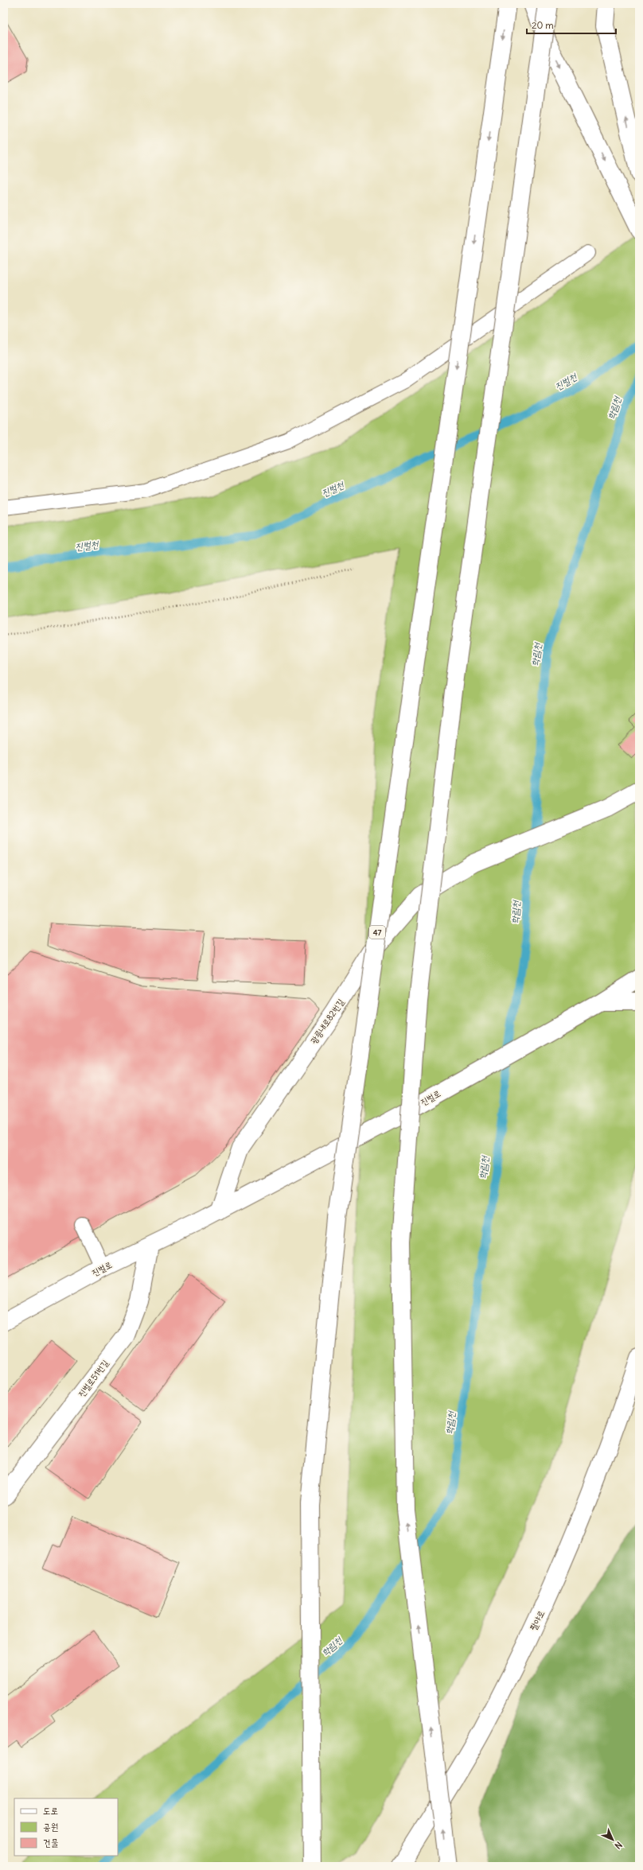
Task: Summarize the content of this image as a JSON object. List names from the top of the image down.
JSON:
{
  "streets": {
    "main road": [
      "47",
      "광릉내로82번길",
      "진벌로",
      "진벌로51번길",
      "팔야로"
    ]
  },
  "crossings": [
    ["광릉내로82번길", "진벌로"],
    ["진벌로", "진벌로51번길"]
  ],
  "water": ["진벌천", "학림천"],
  "legend": ["도로", "공원", "건물"],
  "scale_bar": "20 m",
  "north": "bottom right"
}
